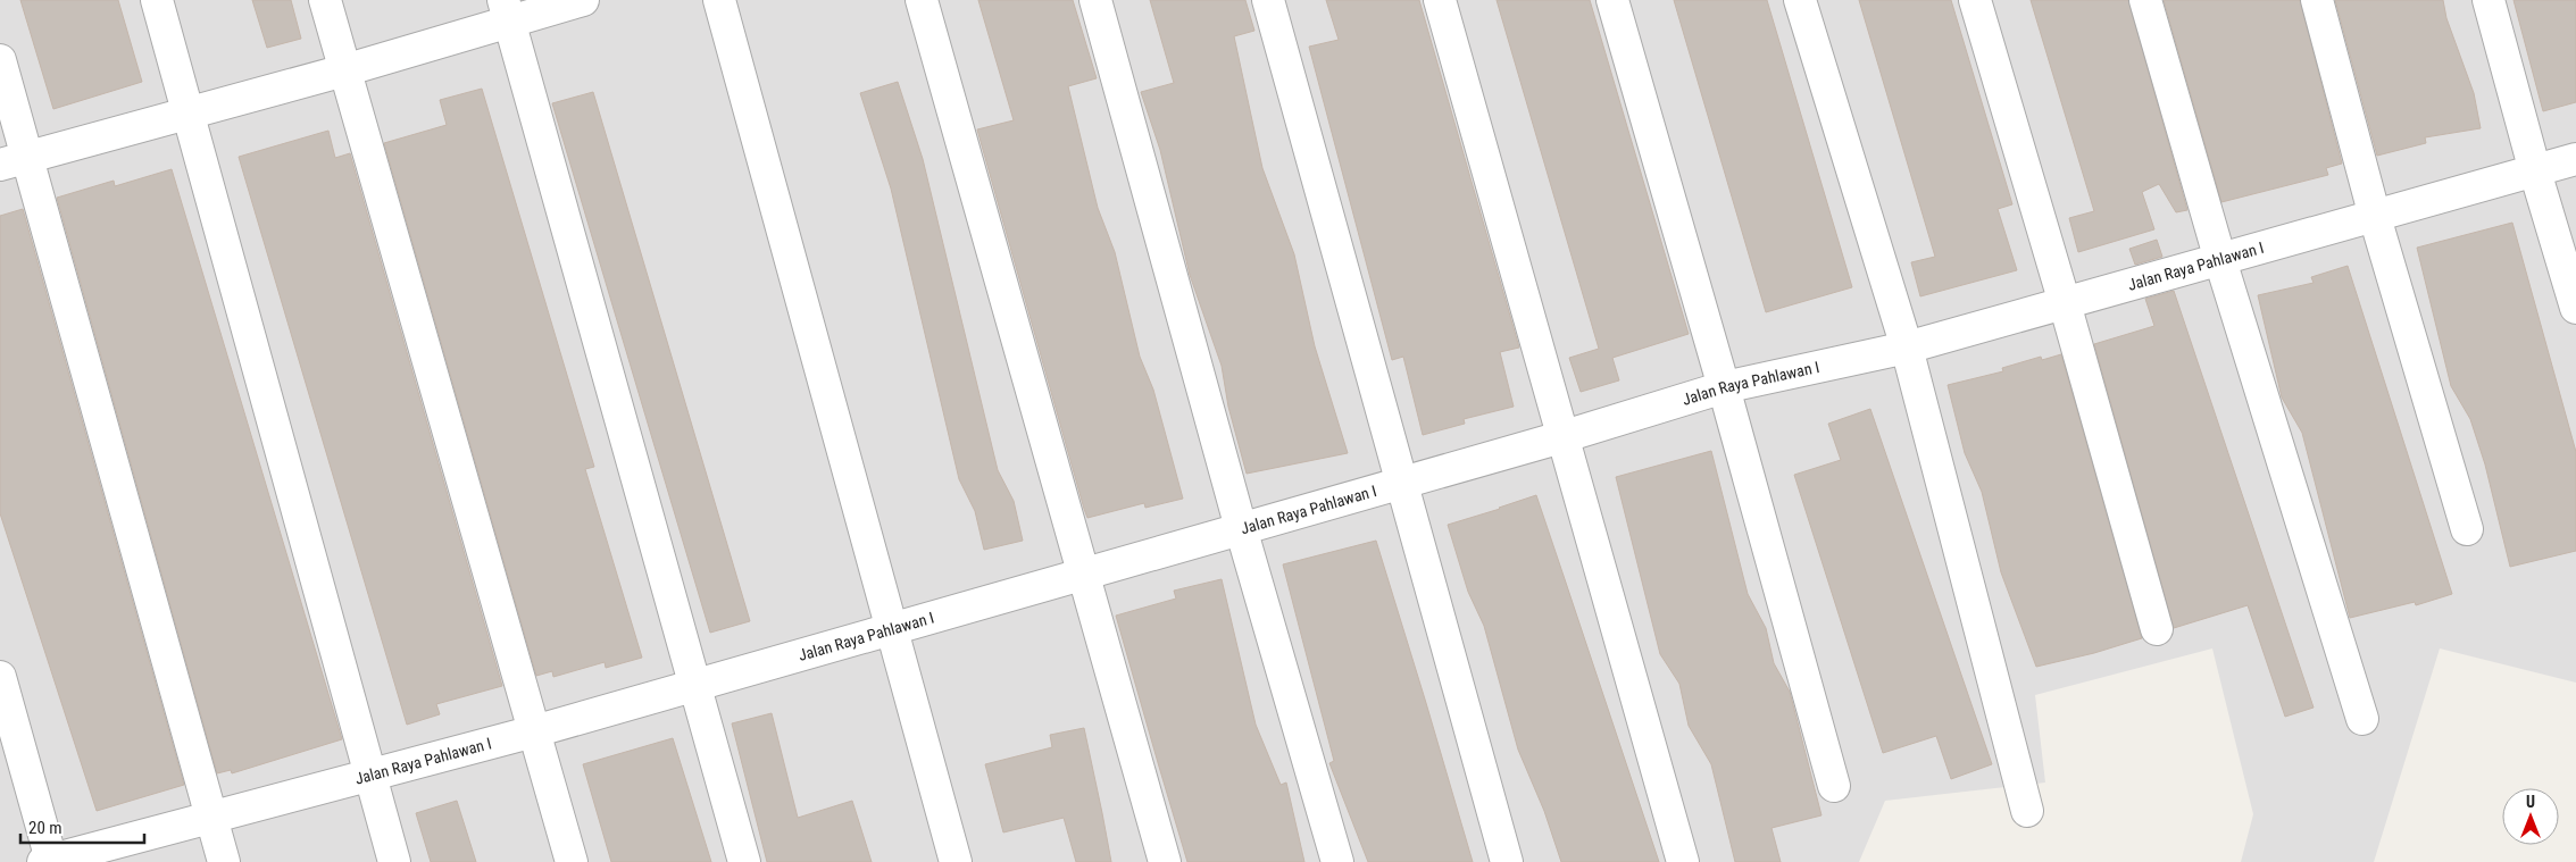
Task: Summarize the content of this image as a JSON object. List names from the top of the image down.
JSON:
{
  "streets": {
    "street": ["Jalan Raya Pahlawan I"]
  },
  "scale_bar": "20 m",
  "north": "top"
}
